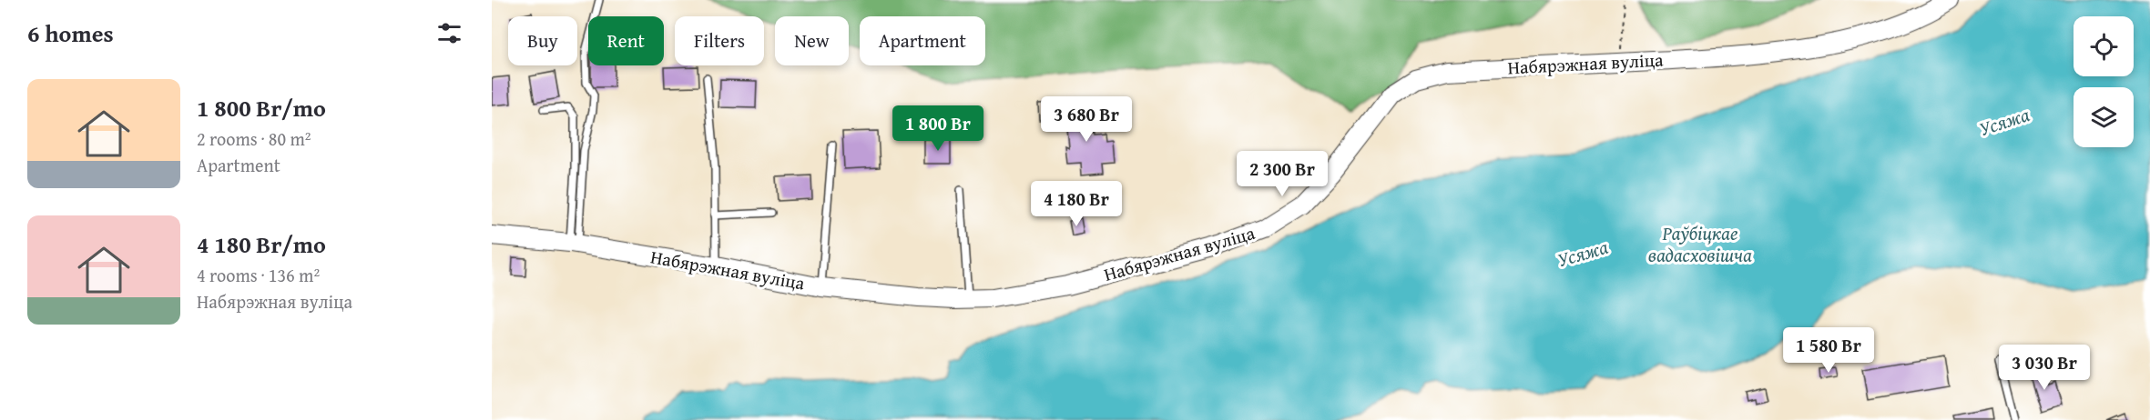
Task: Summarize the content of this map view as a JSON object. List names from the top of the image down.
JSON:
{
  "streets": {
    "street": ["Набярэжная вуліца"]
  },
  "water": ["Усяжа", "Раўбіцкае вадасховішча"],
  "page": {
    "heading": "6 homes",
    "chip": [
      "Buy",
      "Rent",
      "Filters",
      "New",
      "Apartment"
    ],
    "list": [
      {
        "name": "1 800 Br/mo",
        "note": "2 rooms · 80 m² · Apartment"
      },
      {
        "name": "4 180 Br/mo",
        "note": "4 rooms · 136 m² · Набярэжная вуліца"
      }
    ],
    "price": [
      "3 680 Br",
      "1 800 Br",
      "2 300 Br",
      "4 180 Br",
      "1 580 Br",
      "3 030 Br"
    ]
  }
}
